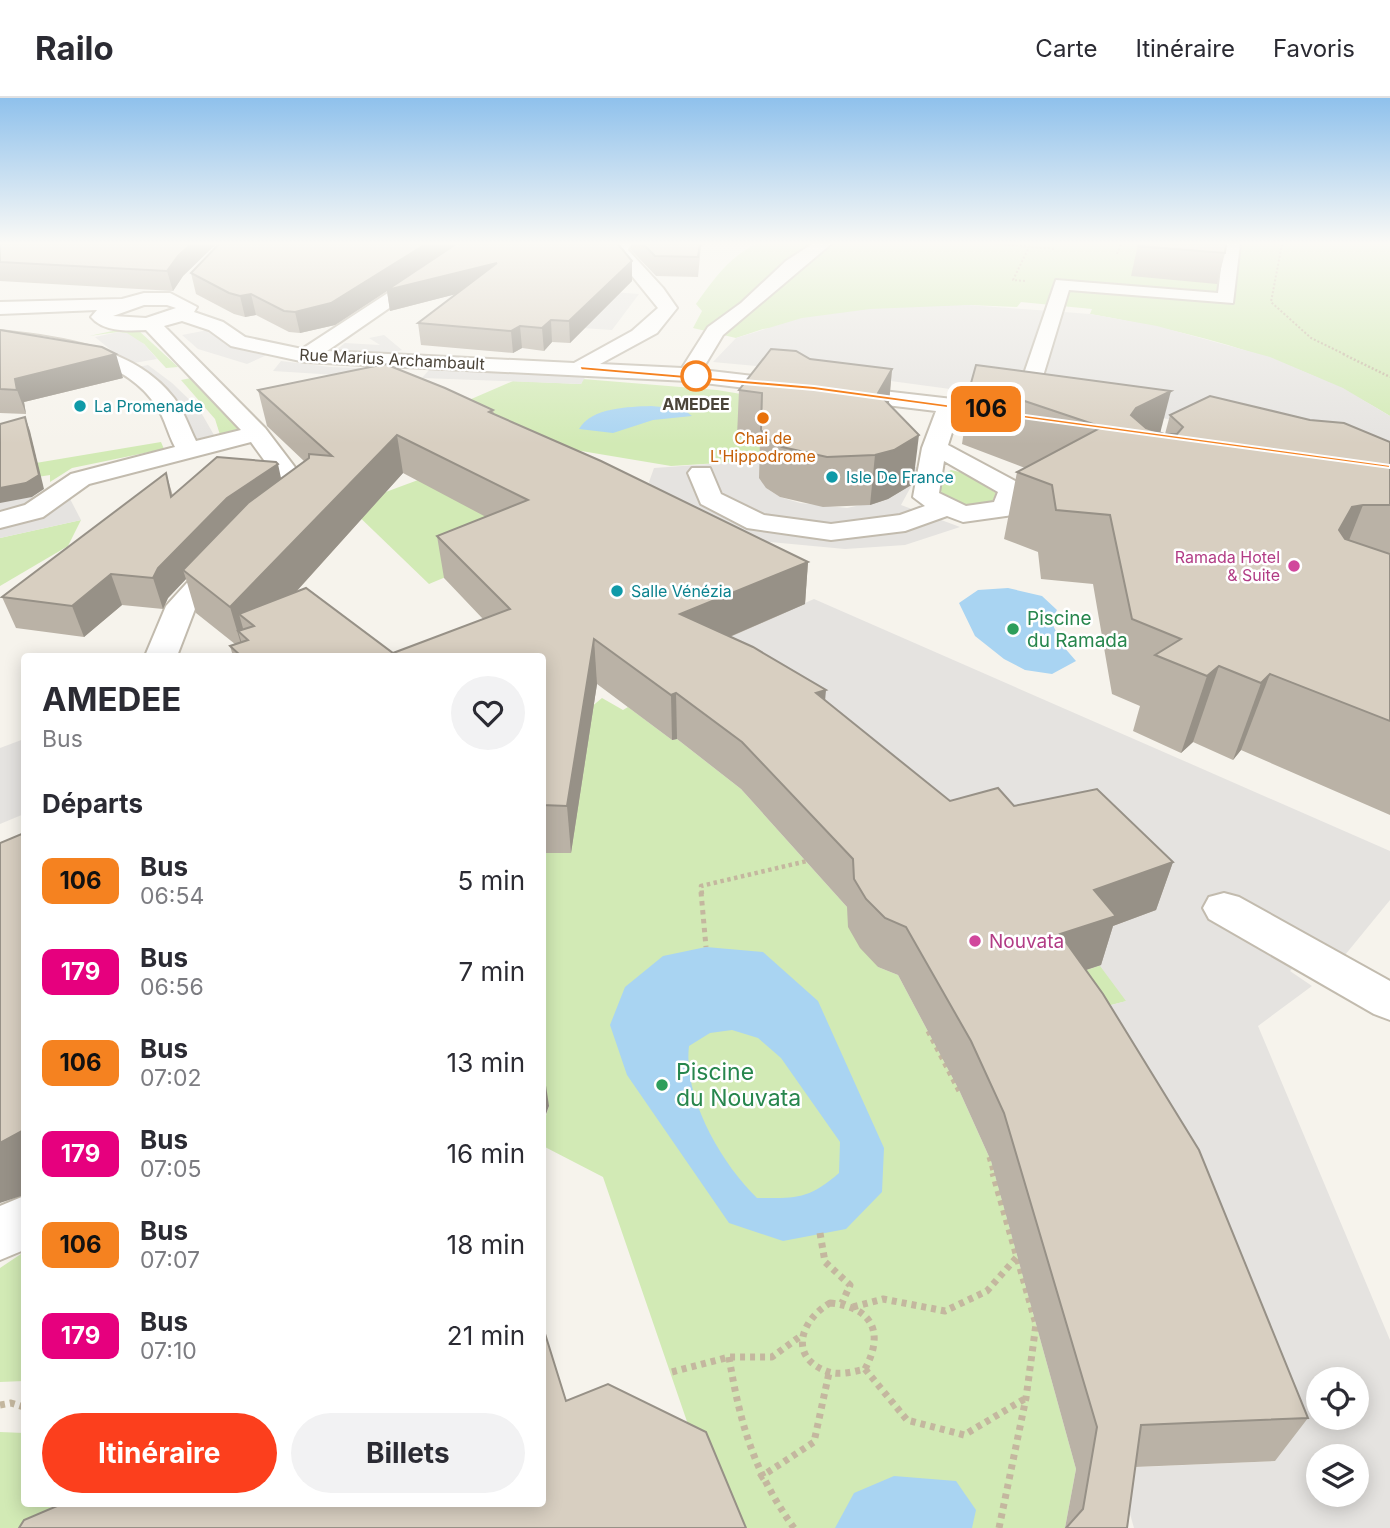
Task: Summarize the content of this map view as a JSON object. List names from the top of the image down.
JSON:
{
  "streets": {
    "street": ["Rue Marius Archambault"]
  },
  "places": [
    "AMEDEE",
    "La Promenade",
    "Chai de L'Hippodrome",
    "Isle De France",
    "Ramada Hotel & Suite",
    "Salle Vénézia",
    "Piscine du Ramada",
    "Nouvata",
    "Piscine du Nouvata"
  ],
  "lines": ["bus line 106"],
  "page": {
    "header": "Railo",
    "nav": ["Carte", "Itinéraire", "Favoris"],
    "on_map": "106",
    "heading": [
      ["AMEDEE", "Bus"],
      "Départs"
    ],
    "list": [
      {
        "mark": "106",
        "name": "Bus",
        "note": "06:54",
        "value": "5 min"
      },
      {
        "mark": "179",
        "name": "Bus",
        "note": "06:56",
        "value": "7 min"
      },
      {
        "mark": "106",
        "name": "Bus",
        "note": "07:02",
        "value": "13 min"
      },
      {
        "mark": "179",
        "name": "Bus",
        "note": "07:05",
        "value": "16 min"
      },
      {
        "mark": "106",
        "name": "Bus",
        "note": "07:07",
        "value": "18 min"
      },
      {
        "mark": "179",
        "name": "Bus",
        "note": "07:10",
        "value": "21 min"
      }
    ],
    "buttons": ["Itinéraire", "Billets"]
  }
}
